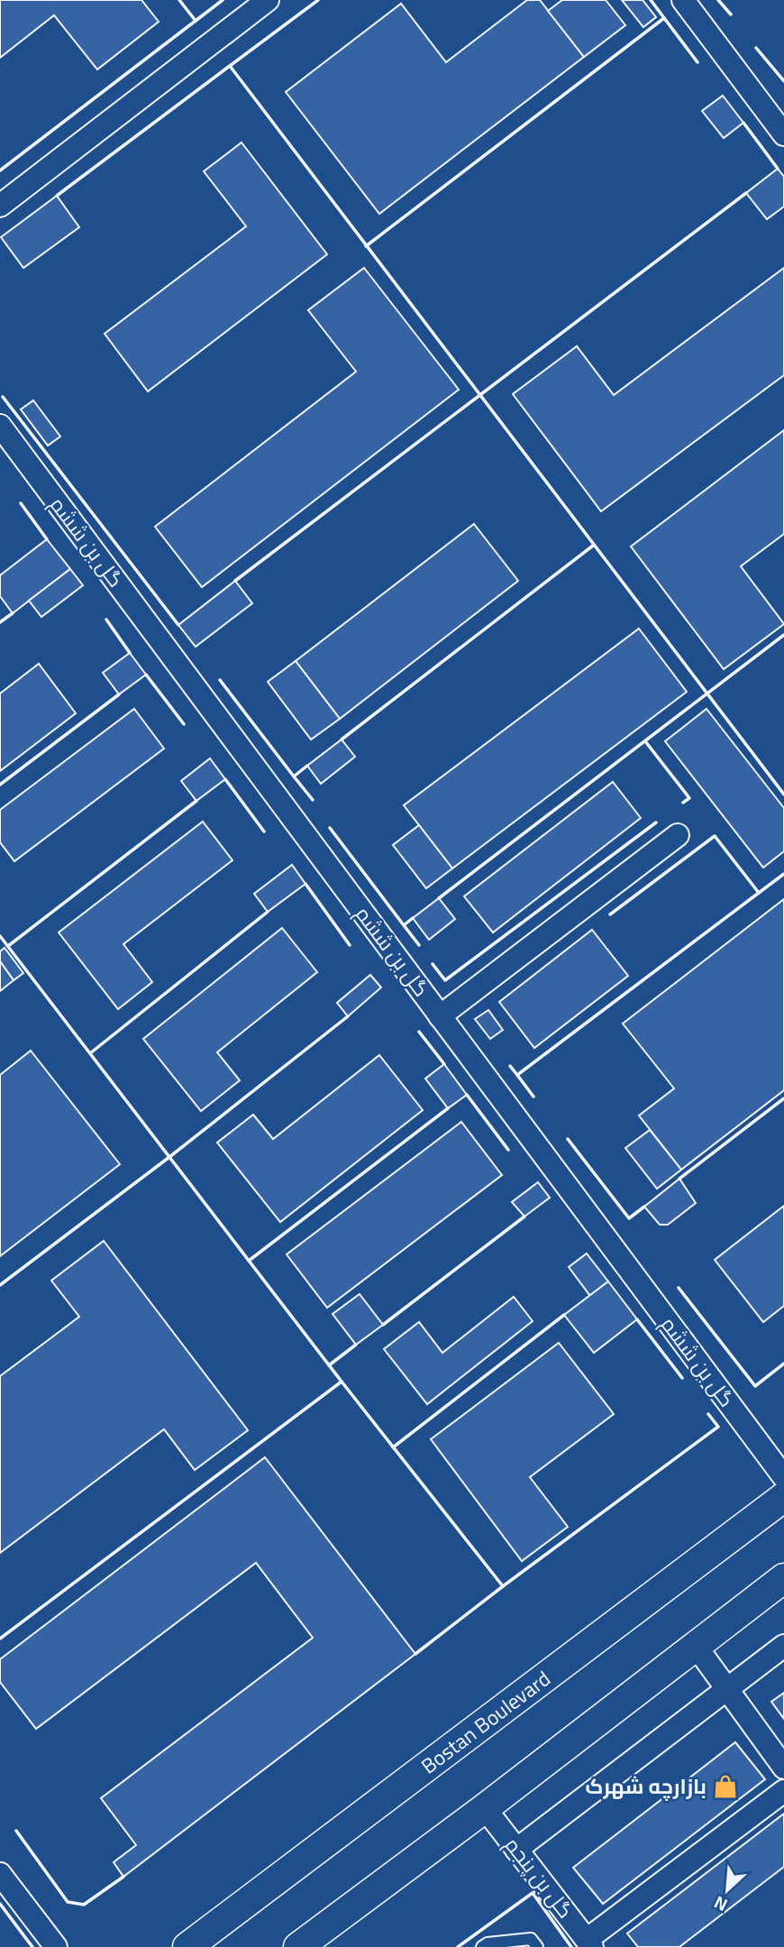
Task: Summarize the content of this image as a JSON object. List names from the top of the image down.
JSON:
{
  "streets": {
    "street": ["گل بن ششم", "Bostan Boulevard", "گل بن پنجم"]
  },
  "places": {
    "shop": ["بازارچه شهرک"]
  },
  "north": "bottom left"
}
